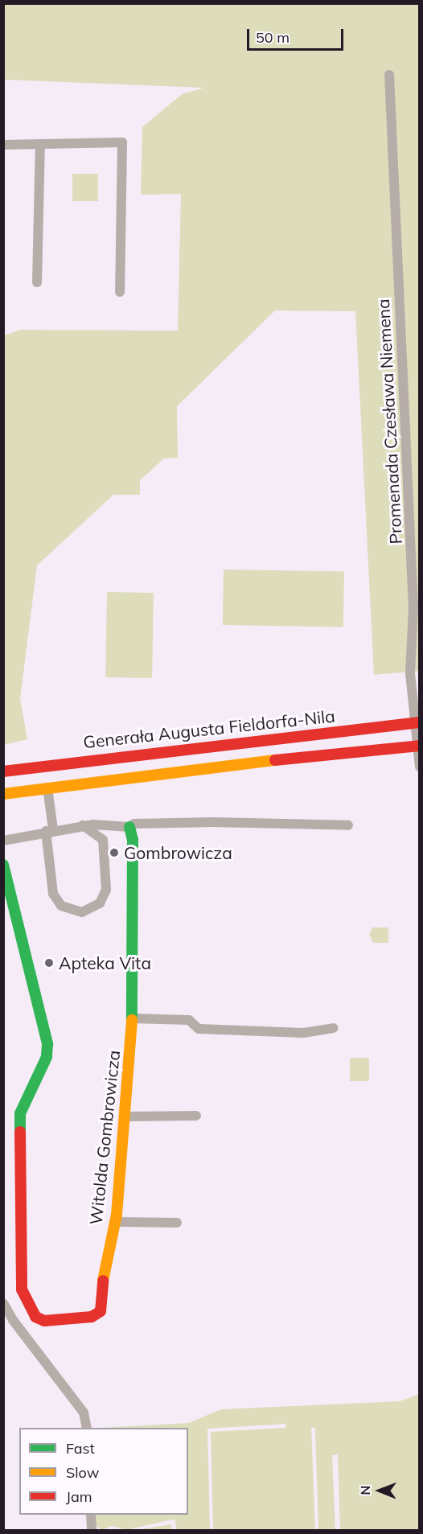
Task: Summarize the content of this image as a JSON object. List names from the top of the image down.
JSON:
{
  "streets": {
    "street": ["Promenada Czesława Niemena", "Generała Augusta Fieldorfa-Nila", "Witolda Gombrowicza"]
  },
  "places": ["Gombrowicza", "Apteka Vita"],
  "legend": ["Fast", "Slow", "Jam"],
  "scale_bar": "50 m",
  "north": "left"
}
